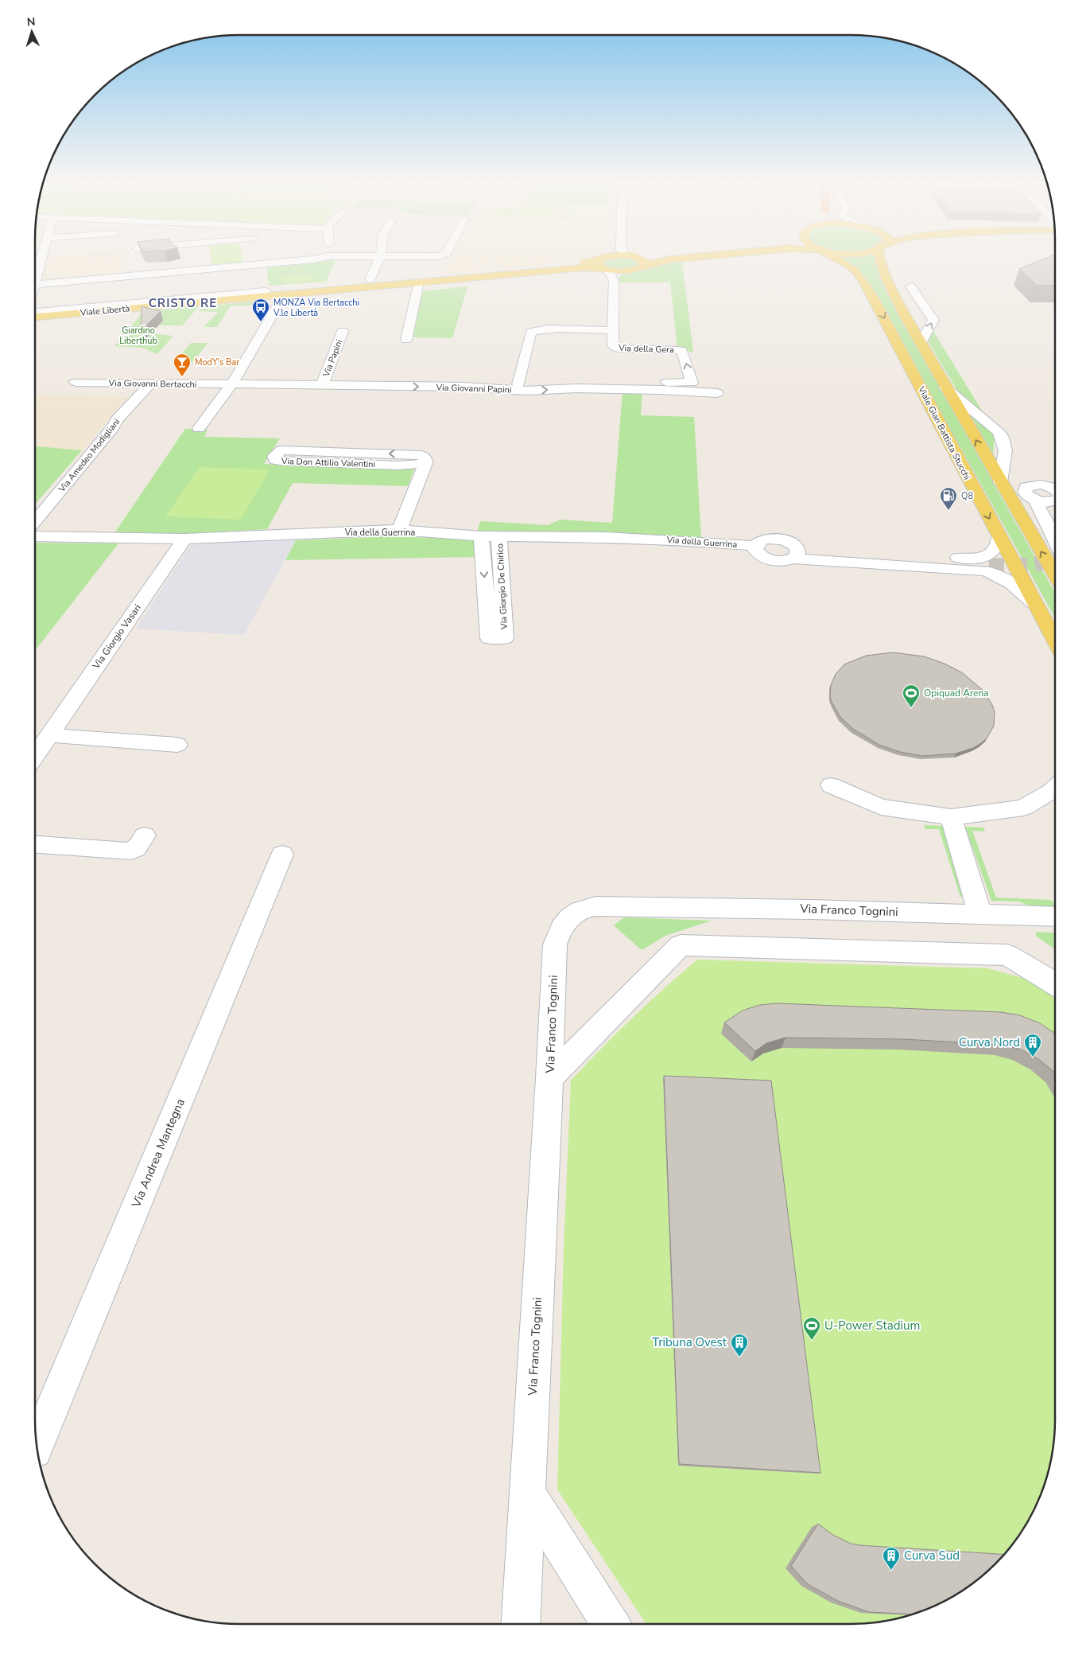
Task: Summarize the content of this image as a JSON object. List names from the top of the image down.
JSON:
{
  "streets": {
    "main road": ["Viale Libertà", "Viale Gian Battista Stucchi"],
    "street": [
      "Via della Gera",
      "Via Papini",
      "Via Giovanni Bertacchi",
      "Via Giovanni Papini",
      "Via Amedeo Modigliani",
      "Via Don Attilio Valentini",
      "Via della Guerrina",
      "Via Giorgio De Chirico",
      "Via Giorgio Vasari",
      "Via Franco Tognini",
      "Via Andrea Mantegna"
    ]
  },
  "crossings": [
    ["Via della Gera", "Via Giovanni Papini"],
    ["Via Papini", "Via Giovanni Papini"],
    ["Via Giovanni Bertacchi", "Via Giovanni Papini"],
    ["Via Giovanni Bertacchi", "Via Amedeo Modigliani"],
    ["Via della Guerrina", "Via Giorgio De Chirico"],
    ["Via della Guerrina", "Via Giorgio Vasari"]
  ],
  "one_way": ["Via Giovanni Papini"],
  "districts": ["CRISTO RE"],
  "parks": ["Giardino Liberthub"],
  "places": {
    "bus stop": ["MONZA Via Bertacchi V.le Libertà"],
    "bar": ["ModY's Bar"],
    "fuel station": ["Q8"],
    "sports": ["Opiquad Arena", "U-Power Stadium"],
    "building": ["Curva Nord", "Tribuna Ovest", "Curva Sud"]
  },
  "north": "top"
}
